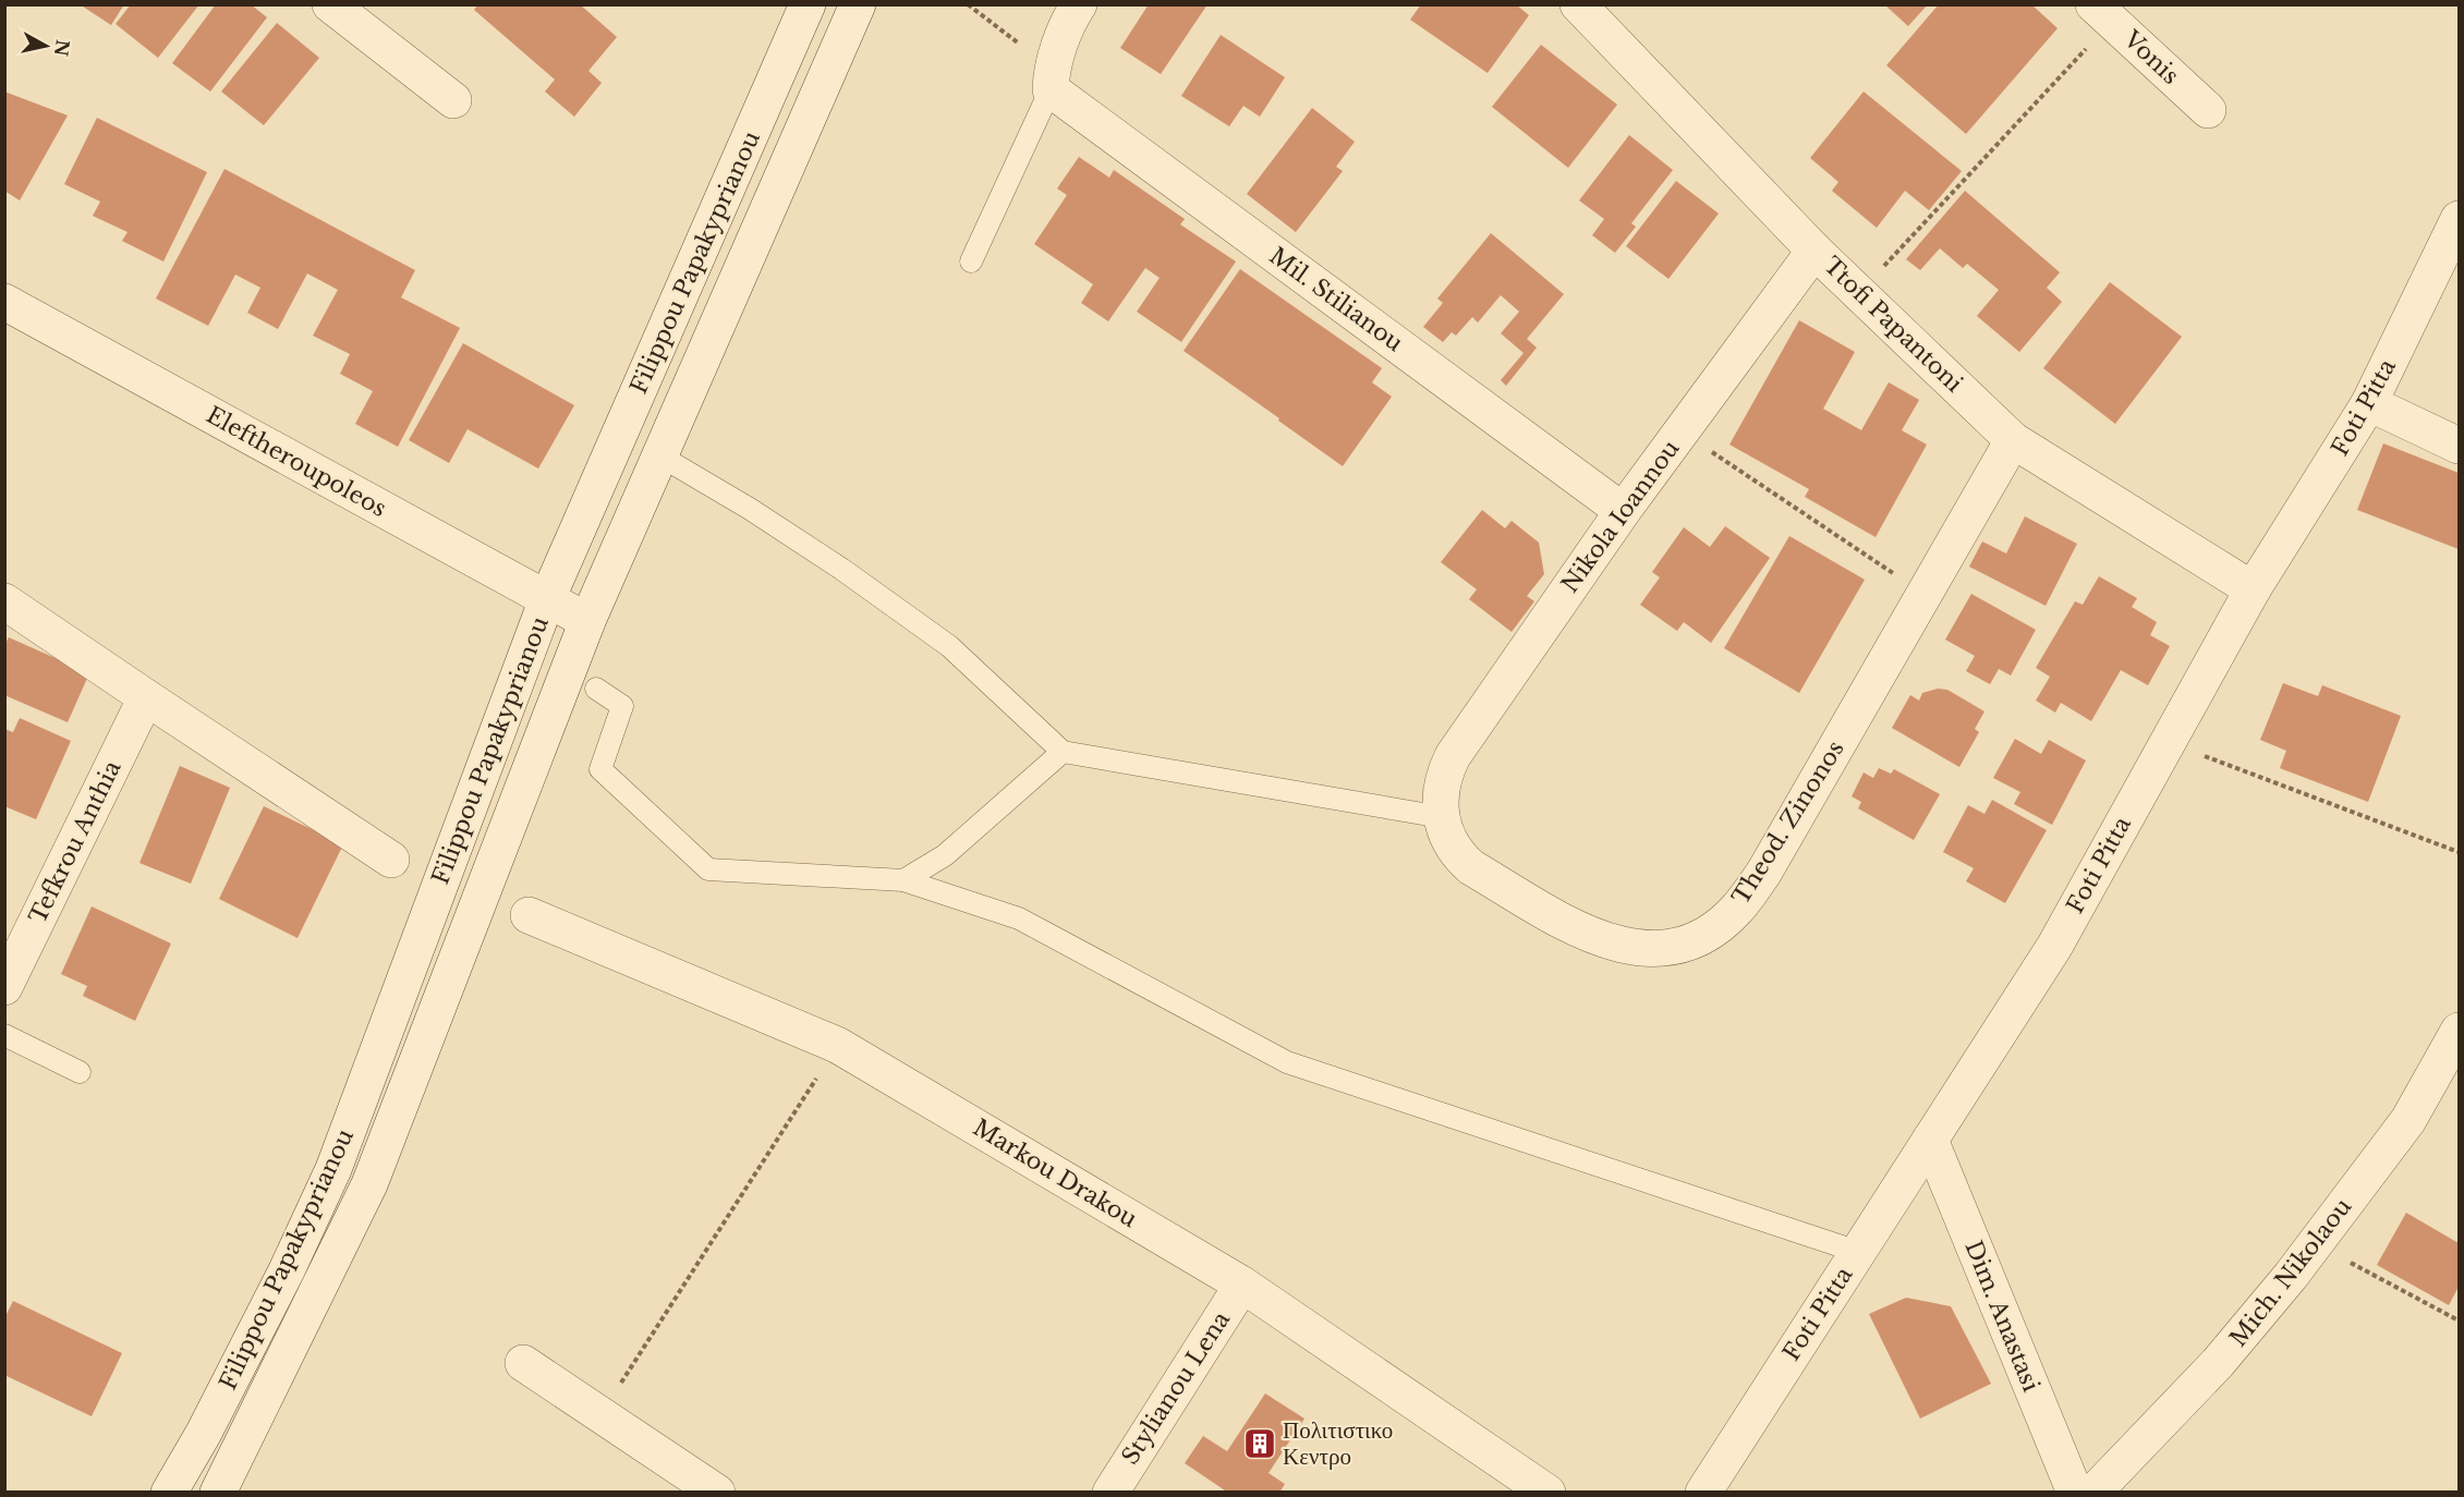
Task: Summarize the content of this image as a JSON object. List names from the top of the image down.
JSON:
{
  "streets": {
    "street": [
      "Vonis",
      "Filippou Papakyprianou",
      "Mil. Stilianou",
      "Ttofi Papantoni",
      "Foti Pitta",
      "Eleftheroupoleos",
      "Nikola Ioannou",
      "Theod. Zinonos",
      "Tefkrou Anthia",
      "Markou Drakou",
      "Mich. Nikolaou",
      "Dim. Anastasi",
      "Stylianou Lena"
    ]
  },
  "crossings": [
    ["Filippou Papakyprianou", "Eleftheroupoleos"],
    ["Mil. Stilianou", "Nikola Ioannou"],
    ["Ttofi Papantoni", "Foti Pitta"],
    ["Ttofi Papantoni", "Nikola Ioannou"],
    ["Ttofi Papantoni", "Theod. Zinonos"],
    ["Foti Pitta", "Dim. Anastasi"],
    ["Nikola Ioannou", "Theod. Zinonos"],
    ["Markou Drakou", "Stylianou Lena"]
  ],
  "places": {
    "building": ["Πολιτιστικο Κεντρο"]
  },
  "north": "right"
}
